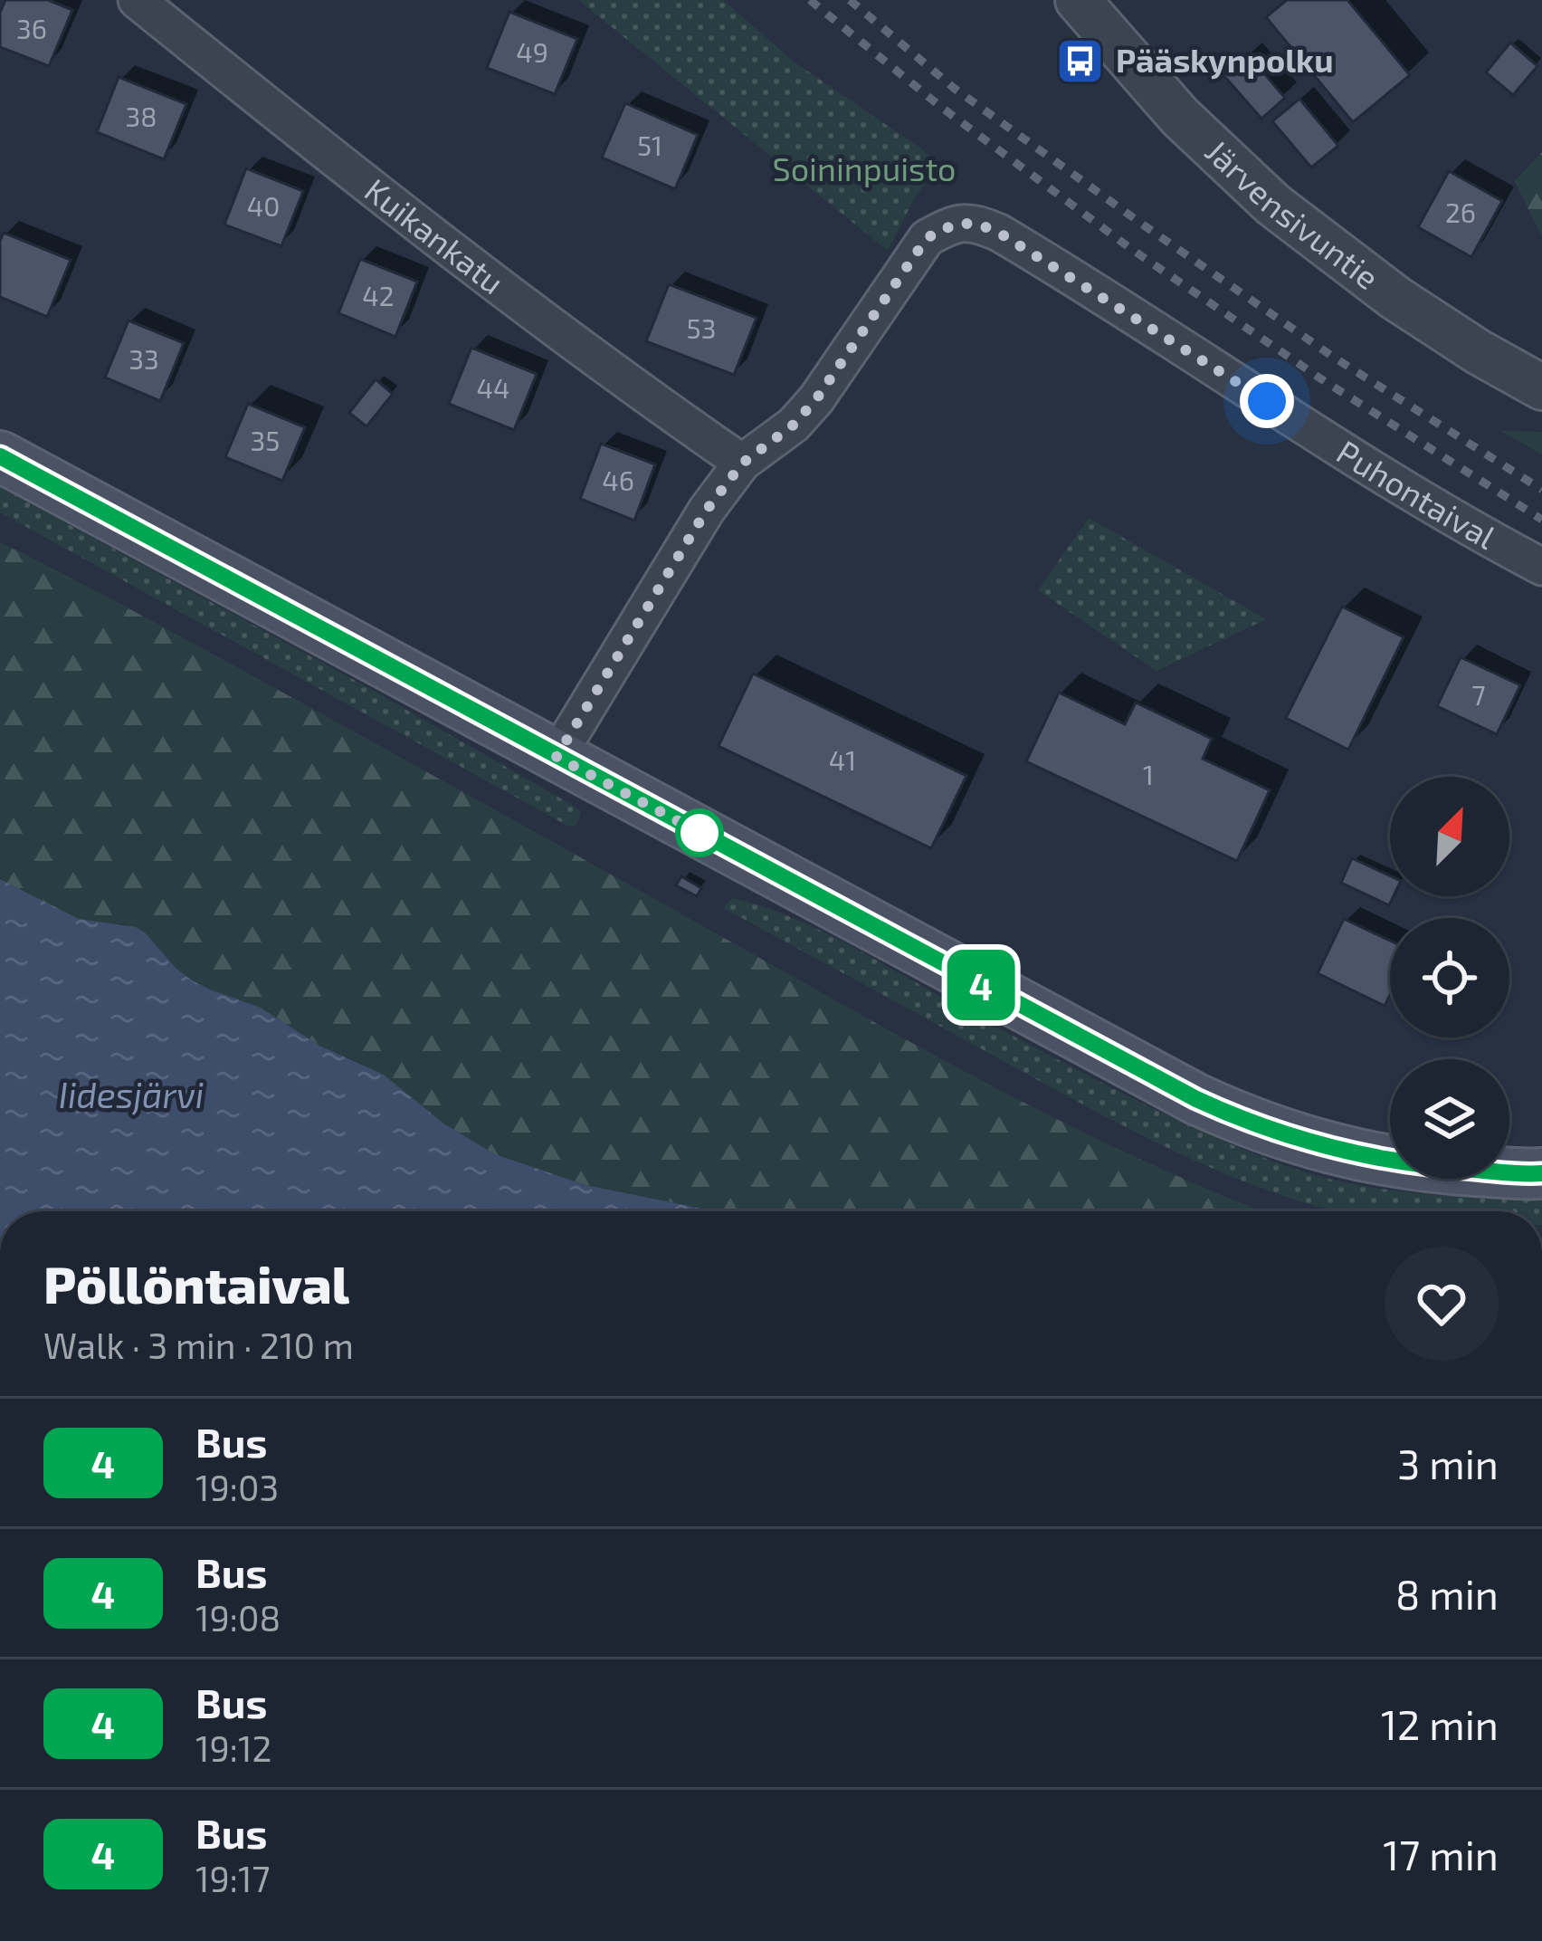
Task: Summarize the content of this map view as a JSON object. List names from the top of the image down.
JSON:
{
  "streets": {
    "street": ["Järvensivuntie", "Kuikankatu", "Puhontaival"]
  },
  "crossings": [
    ["Kuikankatu", "Puhontaival"]
  ],
  "water": ["Iidesjärvi"],
  "parks": ["Soininpuisto"],
  "places": {
    "bus stop": ["Pääskynpolku"]
  },
  "lines": ["bus line 4"],
  "house_numbers": [
    "36",
    "49",
    "38",
    "51",
    "40",
    "26",
    "42",
    "53",
    "33",
    "44",
    "35",
    "46",
    "7",
    "41",
    "1"
  ],
  "north": "top right",
  "page": {
    "on_map": "4",
    "heading": ["Pöllöntaival", "Walk · 3 min · 210 m"],
    "list": [
      {
        "mark": "4",
        "name": "Bus",
        "note": "19:03",
        "value": "3 min"
      },
      {
        "mark": "4",
        "name": "Bus",
        "note": "19:08",
        "value": "8 min"
      },
      {
        "mark": "4",
        "name": "Bus",
        "note": "19:12",
        "value": "12 min"
      },
      {
        "mark": "4",
        "name": "Bus",
        "note": "19:17",
        "value": "17 min"
      }
    ]
  }
}
